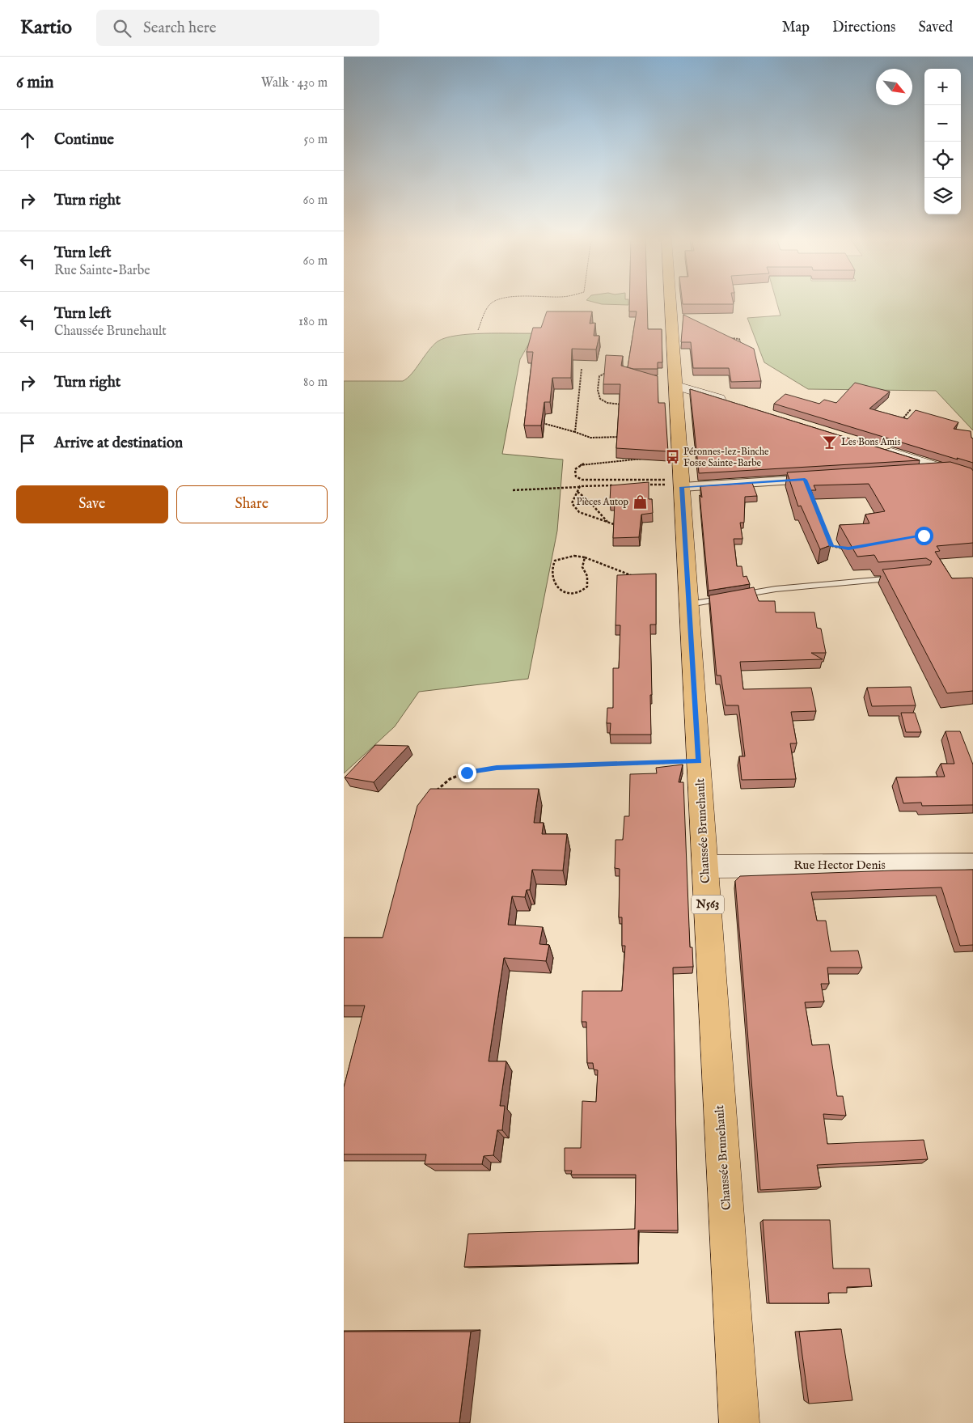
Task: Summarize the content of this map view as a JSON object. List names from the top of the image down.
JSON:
{
  "streets": {
    "main road": ["Chaussée Brunehault", "N563"],
    "street": ["Rue Hector Denis"]
  },
  "crossings": [
    ["Chaussée Brunehault", "Rue Hector Denis"]
  ],
  "places": {
    "bar": ["Les Bons Amis"],
    "bus stop": ["Péronnes-lez-Binche Fosse Sainte-Barbe"],
    "shop": ["Pièces Autop"]
  },
  "north": "bottom right",
  "page": {
    "header": "Kartio",
    "search": "Search here",
    "nav": ["Map", "Directions", "Saved"],
    "heading": ["6 min", "Walk · 430 m"],
    "map_buttons": ["+", "−"],
    "list": [
      ["Continue", "50 m"],
      ["Turn right", "60 m"],
      ["Turn left", "Rue Sainte-Barbe", "60 m"],
      ["Turn left", "Chaussée Brunehault", "180 m"],
      ["Turn right", "80 m"],
      "Arrive at destination"
    ],
    "buttons": ["Save", "Share"]
  }
}
